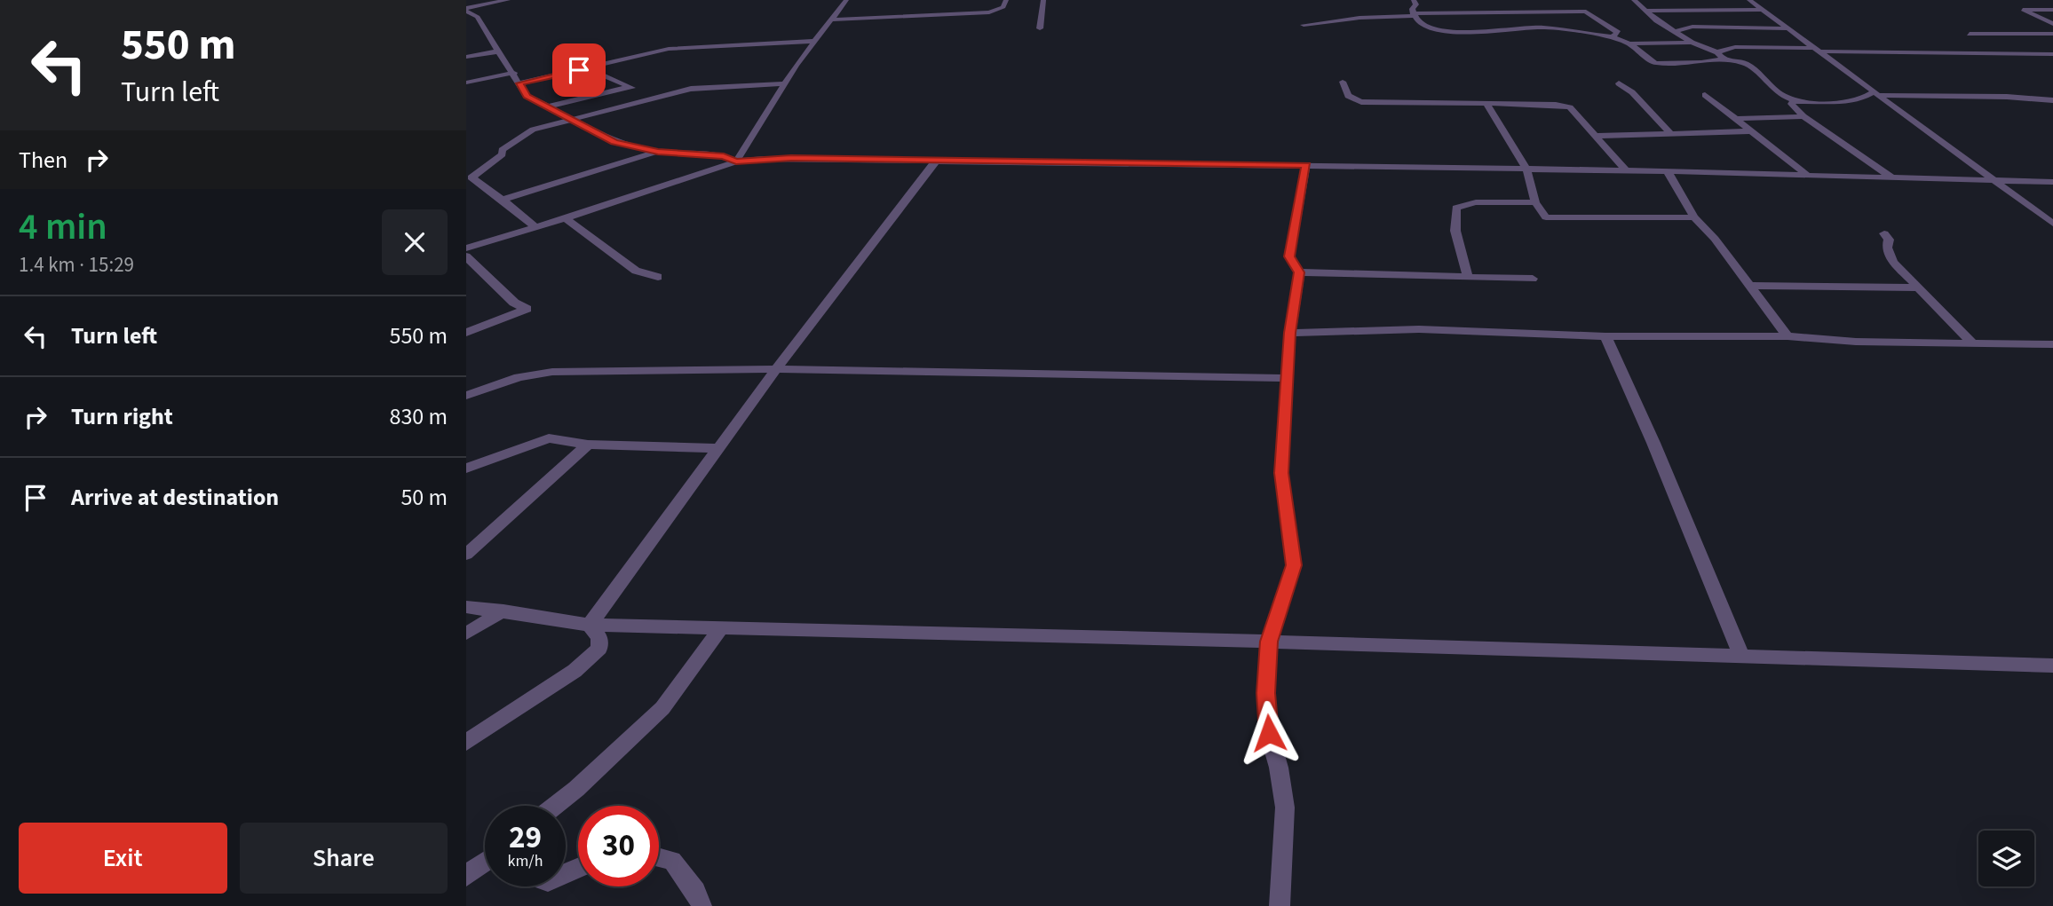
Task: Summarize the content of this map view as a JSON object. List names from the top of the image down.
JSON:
{
  "page": {
    "turn": ["550 m", "Turn left"],
    "then": "Then",
    "heading": ["4 min", "1.4 km · 15:29"],
    "list": [
      {
        "name": "Turn left",
        "value": "550 m"
      },
      {
        "name": "Turn right",
        "value": "830 m"
      },
      {
        "name": "Arrive at destination",
        "value": "50 m"
      }
    ],
    "speed": "29 km/h",
    "limit": "30",
    "buttons": ["Exit", "Share"]
  }
}
